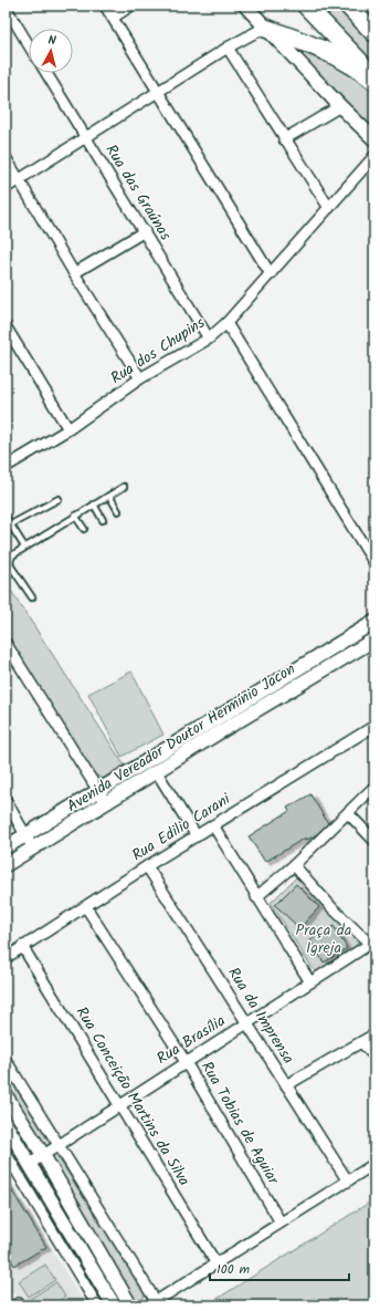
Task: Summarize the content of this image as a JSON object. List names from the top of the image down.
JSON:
{
  "streets": {
    "street": [
      "Rua das Graúnas",
      "Rua dos Chupins",
      "Avenida Vereador Doutor Hermínio Jacon",
      "Rua Edilio Carani",
      "Rua da Imprensa",
      "Rua Brasília",
      "Rua Conceição Martins da Silva",
      "Rua Tobias de Aguiar"
    ]
  },
  "crossings": [
    ["Rua das Graúnas", "Rua dos Chupins"],
    ["Rua Edilio Carani", "Rua da Imprensa"],
    ["Rua Edilio Carani", "Rua Conceição Martins da Silva"],
    ["Rua Edilio Carani", "Rua Tobias de Aguiar"],
    ["Rua da Imprensa", "Rua Brasília"],
    ["Rua Brasília", "Rua Conceição Martins da Silva"],
    ["Rua Brasília", "Rua Tobias de Aguiar"]
  ],
  "parks": ["Praça da Igreja"],
  "scale_bar": "100 m",
  "north": "top"
}
